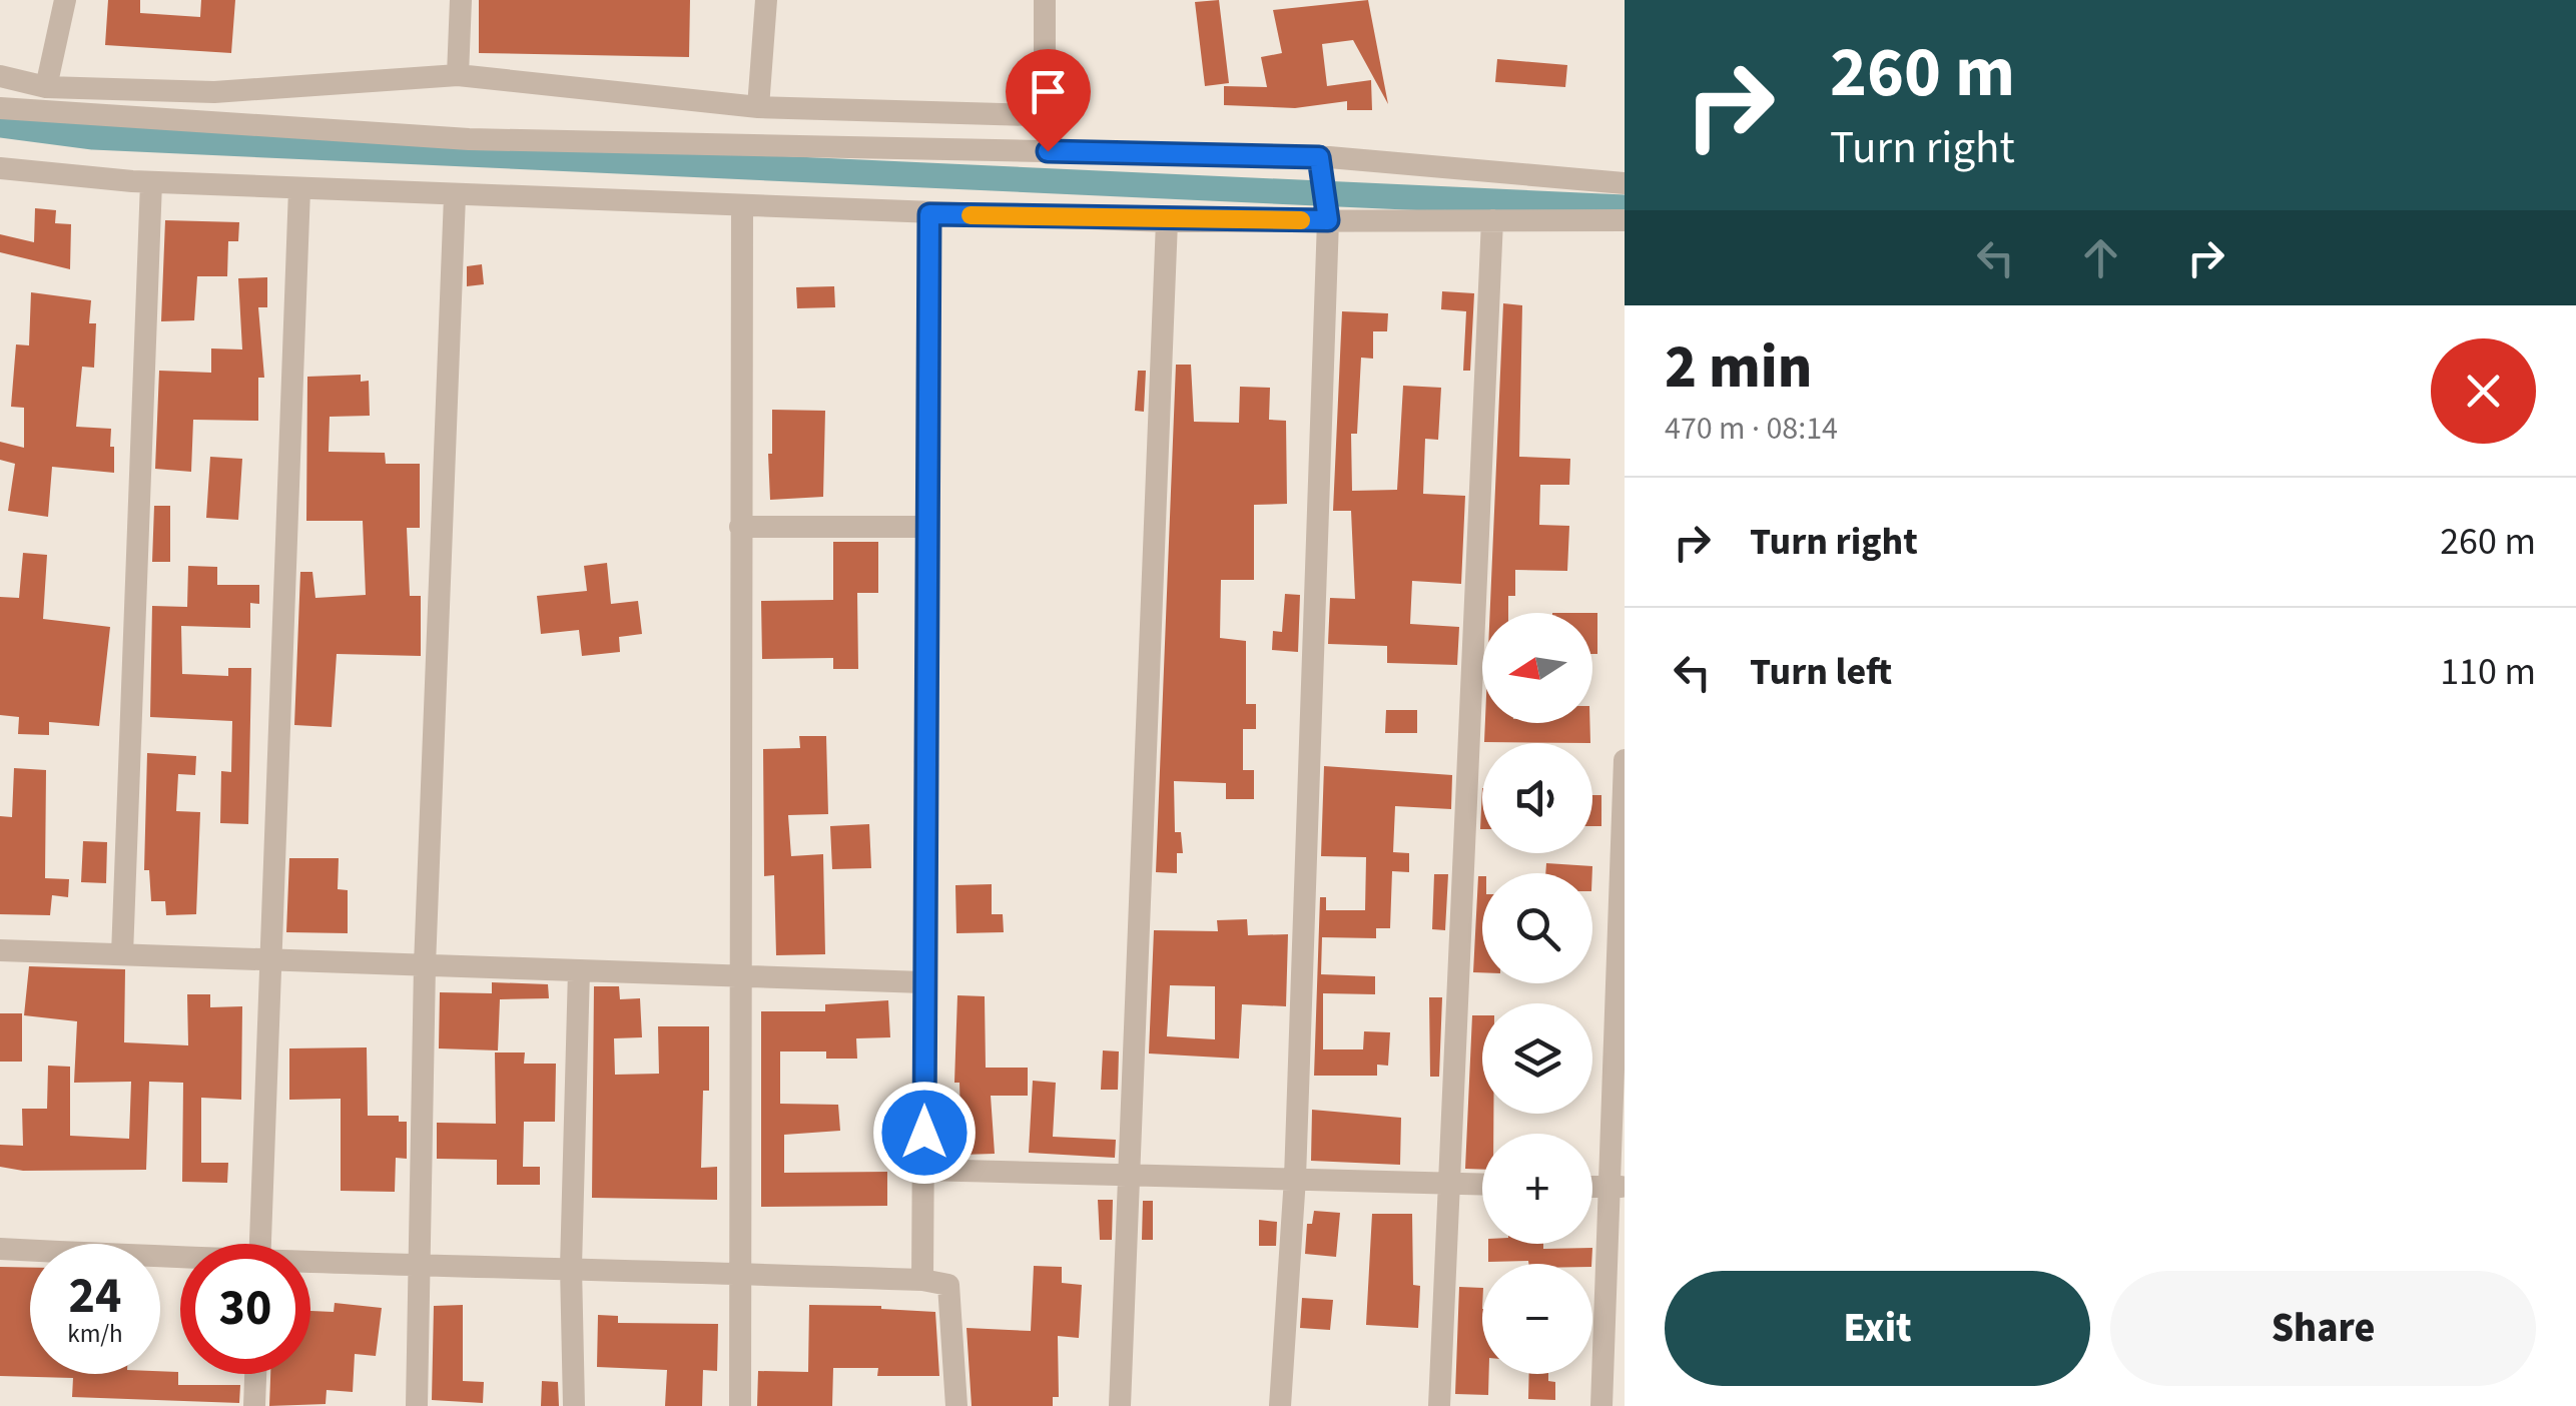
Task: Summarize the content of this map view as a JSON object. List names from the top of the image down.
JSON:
{
  "north": "left",
  "page": {
    "turn": ["260 m", "Turn right"],
    "heading": ["2 min", "470 m · 08:14"],
    "list": [
      {
        "name": "Turn right",
        "value": "260 m"
      },
      {
        "name": "Turn left",
        "value": "110 m"
      }
    ],
    "map_buttons": ["+", "−"],
    "speed": "24 km/h",
    "limit": "30",
    "buttons": ["Exit", "Share"]
  }
}
